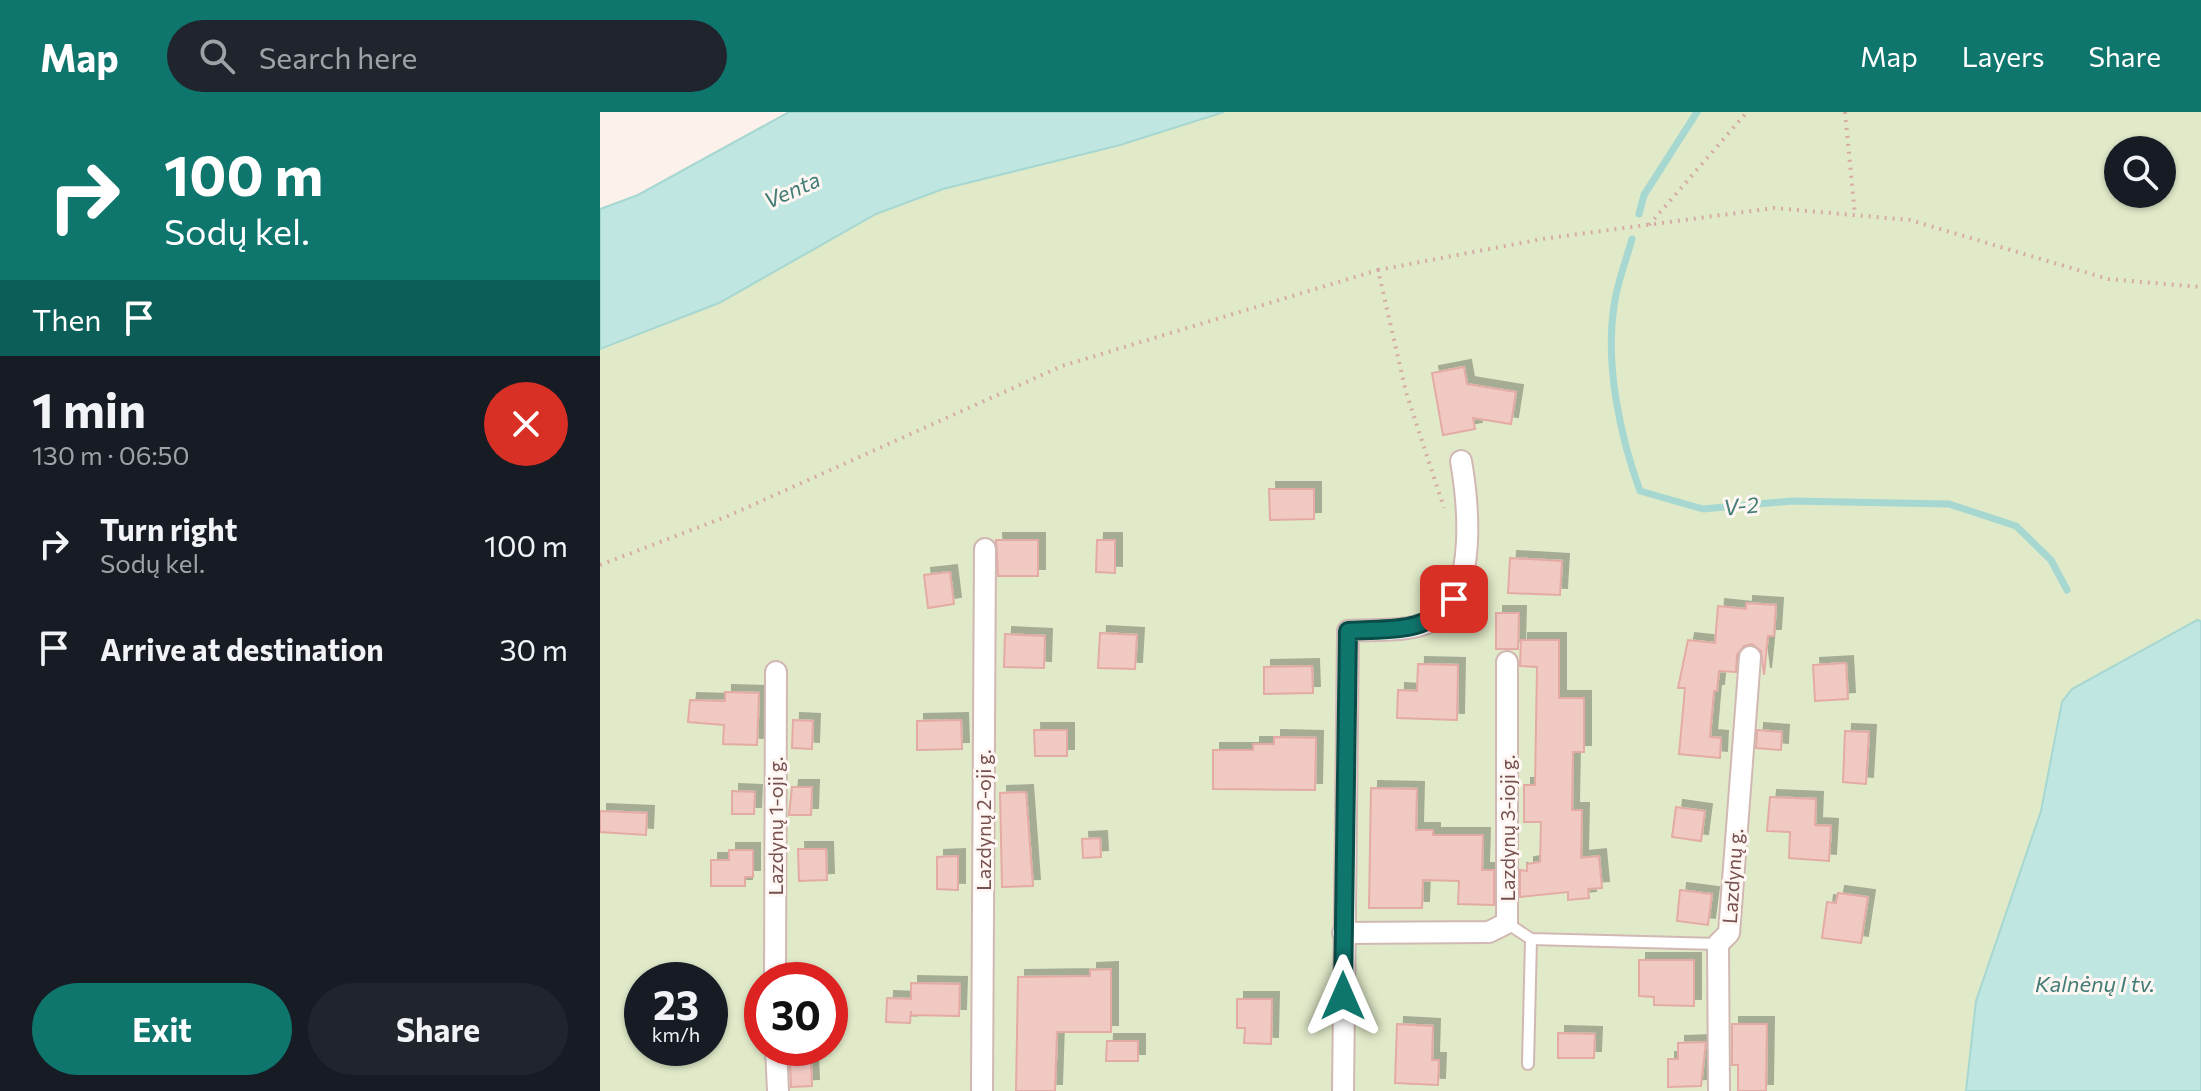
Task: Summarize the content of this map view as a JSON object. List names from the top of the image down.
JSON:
{
  "streets": {
    "street": [
      "Lazdynų 2-oji g.",
      "Lazdynų 1-oji g.",
      "Lazdynų 3-ioji g.",
      "Lazdynų g."
    ]
  },
  "water": ["Venta", "V-2", "Kalnėnų I tv."],
  "page": {
    "header": "Map",
    "search": "Search here",
    "nav": ["Map", "Layers", "Share"],
    "turn": ["100 m", "Sodų kel."],
    "then": "Then",
    "heading": ["1 min", "130 m · 06:50"],
    "list": [
      {
        "name": "Turn right",
        "note": "Sodų kel.",
        "value": "100 m"
      },
      {
        "name": "Arrive at destination",
        "value": "30 m"
      }
    ],
    "speed": "23 km/h",
    "limit": "30",
    "buttons": ["Exit", "Share"]
  }
}
